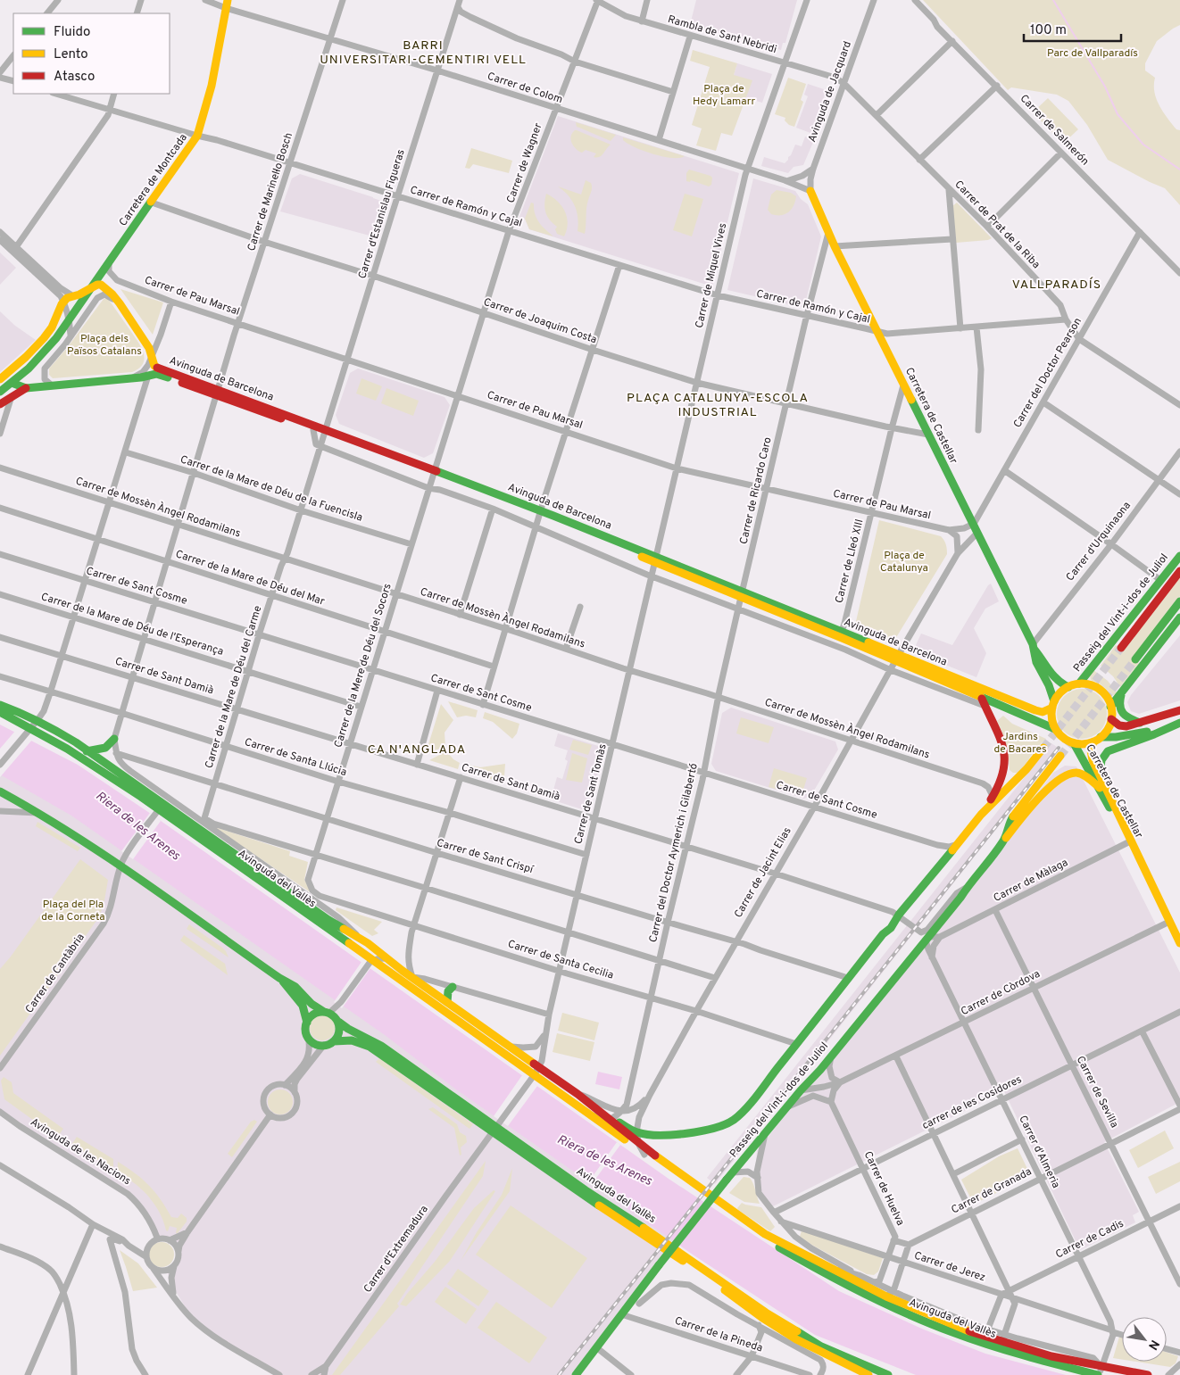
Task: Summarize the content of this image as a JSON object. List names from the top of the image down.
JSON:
{
  "streets": {
    "street": [
      "Rambla de Sant Nebridi",
      "Carrer de Colom",
      "Avinguda de Jacquard",
      "Carrer de Salmerón",
      "Carrer de Wagner",
      "Carretera de Montcada",
      "Carrer de Marinel·lo Bosch",
      "Carrer de Ramón y Cajal",
      "Carrer d'Estanislau Figueras",
      "Carrer de Prat de la Riba",
      "Carrer de Miquel Vives",
      "Carrer de Pau Marsal",
      "Carrer de Joaquim Costa",
      "Carrer del Doctor Pearson",
      "Avinguda de Barcelona",
      "Carretera de Castellar",
      "Carrer de la Mare de Déu de la Fuencisla",
      "Carrer de Ricardo Caro",
      "Carrer de Mossèn Àngel Rodamilans",
      "Carrer d'Urquinaona",
      "Carrer de Lleó XIII",
      "Carrer de la Mare de Déu del Mar",
      "Carrer de Sant Cosme",
      "Passeig del Vint-i-dos de Juliol",
      "Carrer de la Mare de Déu de l'Esperança",
      "Carrer de la Mere de Déu del Socors",
      "Carrer de Sant Damià",
      "Carrer de la Mare de Déu del Carme",
      "Carrer de Santa Llúcia",
      "Carrer de Sant Tomàs",
      "Carrer del Doctor Aymerich i Gilabertó",
      "Carrer de Sant Crispí",
      "Carrer de Jacint Elias",
      "Avinguda del Vallès",
      "Carrer de Màlaga",
      "Carrer de Santa Cecilia",
      "Carrer de Cantàbria",
      "Carrer de Còrdova",
      "Carrer de Sevilla",
      "carrer de les Cosidores",
      "Avinguda de les Nacions",
      "Carrer d'Almeria",
      "Carrer de Huelva",
      "Carrer de Granada",
      "Carrer de Cadis",
      "Carrer d'Extremadura",
      "Carrer de Jerez",
      "Carrer de la Pineda"
    ]
  },
  "crossings": [
    ["Rambla de Sant Nebridi", "Avinguda de Jacquard"],
    ["Rambla de Sant Nebridi", "Carrer de Wagner"],
    ["Rambla de Sant Nebridi", "Carrer de Prat de la Riba"],
    ["Rambla de Sant Nebridi", "Carrer de Miquel Vives"],
    ["Carrer de Colom", "Avinguda de Jacquard"],
    ["Carrer de Colom", "Carrer de Wagner"],
    ["Carrer de Colom", "Carretera de Montcada"],
    ["Carrer de Colom", "Carrer de Marinel·lo Bosch"],
    ["Carrer de Colom", "Carrer d'Estanislau Figueras"],
    ["Carrer de Colom", "Carrer de Miquel Vives"],
    ["Carrer de Colom", "Carretera de Castellar"],
    ["Avinguda de Jacquard", "Carrer de Prat de la Riba"],
    ["Avinguda de Jacquard", "Carretera de Castellar"],
    ["Carrer de Salmerón", "Carrer del Doctor Pearson"],
    ["Carrer de Wagner", "Carrer de Ramón y Cajal"],
    ["Carrer de Wagner", "Carrer de Pau Marsal"],
    ["Carrer de Wagner", "Carrer de Joaquim Costa"],
    ["Carrer de Wagner", "Avinguda de Barcelona"],
    ["Carrer de Wagner", "Carrer de la Mere de Déu del Socors"],
    ["Carretera de Montcada", "Carrer de Ramón y Cajal"],
    ["Carretera de Montcada", "Carrer de Pau Marsal"],
    ["Carretera de Montcada", "Carrer de Joaquim Costa"],
    ["Carretera de Montcada", "Avinguda de Barcelona"],
    ["Carrer de Marinel·lo Bosch", "Carrer de Ramón y Cajal"],
    ["Carrer de Marinel·lo Bosch", "Carrer de Pau Marsal"],
    ["Carrer de Marinel·lo Bosch", "Carrer de Joaquim Costa"],
    ["Carrer de Marinel·lo Bosch", "Avinguda de Barcelona"],
    ["Carrer de Marinel·lo Bosch", "Carrer de la Mare de Déu de la Fuencisla"],
    ["Carrer de Marinel·lo Bosch", "Carrer de Mossèn Àngel Rodamilans"],
    ["Carrer de Marinel·lo Bosch", "Carrer de la Mare de Déu del Mar"],
    ["Carrer de Marinel·lo Bosch", "Carrer de Sant Cosme"],
    ["Carrer de Marinel·lo Bosch", "Carrer de la Mare de Déu de l'Esperança"],
    ["Carrer de Marinel·lo Bosch", "Carrer de Sant Damià"],
    ["Carrer de Marinel·lo Bosch", "Carrer de Santa Llúcia"],
    ["Carrer de Ramón y Cajal", "Carrer d'Estanislau Figueras"],
    ["Carrer de Ramón y Cajal", "Carrer de Prat de la Riba"],
    ["Carrer de Ramón y Cajal", "Carrer de Miquel Vives"],
    ["Carrer de Ramón y Cajal", "Carretera de Castellar"],
    ["Carrer de Ramón y Cajal", "Carrer de Ricardo Caro"],
    ["Carrer d'Estanislau Figueras", "Carrer de Pau Marsal"],
    ["Carrer d'Estanislau Figueras", "Carrer de Joaquim Costa"],
    ["Carrer d'Estanislau Figueras", "Avinguda de Barcelona"],
    ["Carrer d'Estanislau Figueras", "Carrer de la Mare de Déu del Carme"],
    ["Carrer de Prat de la Riba", "Carrer del Doctor Pearson"],
    ["Carrer de Miquel Vives", "Carrer de Pau Marsal"],
    ["Carrer de Miquel Vives", "Carrer de Joaquim Costa"],
    ["Carrer de Miquel Vives", "Avinguda de Barcelona"],
    ["Carrer de Miquel Vives", "Carrer de Sant Tomàs"],
    ["Carrer de Pau Marsal", "Carrer del Doctor Pearson"],
    ["Carrer de Pau Marsal", "Carretera de Castellar"],
    ["Carrer de Pau Marsal", "Carrer de Ricardo Caro"],
    ["Carrer de Pau Marsal", "Carrer de Lleó XIII"],
    ["Carrer de Joaquim Costa", "Carretera de Castellar"],
    ["Carrer de Joaquim Costa", "Carrer de Ricardo Caro"],
    ["Carrer de Joaquim Costa", "Carrer de Lleó XIII"],
    ["Carrer del Doctor Pearson", "Carretera de Castellar"],
    ["Avinguda de Barcelona", "Carretera de Castellar"],
    ["Avinguda de Barcelona", "Carrer de Ricardo Caro"],
    ["Avinguda de Barcelona", "Carrer de Lleó XIII"],
    ["Avinguda de Barcelona", "Passeig del Vint-i-dos de Juliol"],
    ["Avinguda de Barcelona", "Carrer de la Mere de Déu del Socors"],
    ["Avinguda de Barcelona", "Carrer de la Mare de Déu del Carme"],
    ["Avinguda de Barcelona", "Carrer de Sant Tomàs"],
    ["Avinguda de Barcelona", "Carrer del Doctor Aymerich i Gilabertó"],
    ["Avinguda de Barcelona", "Carrer de Jacint Elias"],
    ["Carretera de Castellar", "Carrer de Ricardo Caro"],
    ["Carretera de Castellar", "Carrer d'Urquinaona"],
    ["Carretera de Castellar", "Carrer de Lleó XIII"],
    ["Carretera de Castellar", "Passeig del Vint-i-dos de Juliol"],
    ["Carretera de Castellar", "Carrer de Màlaga"],
    ["Carretera de Castellar", "Carrer de Còrdova"],
    ["Carrer de la Mare de Déu de la Fuencisla", "Carrer de la Mere de Déu del Socors"],
    ["Carrer de la Mare de Déu de la Fuencisla", "Carrer de la Mare de Déu del Carme"],
    ["Carrer de Ricardo Caro", "Carrer del Doctor Aymerich i Gilabertó"],
    ["Carrer de Mossèn Àngel Rodamilans", "Carrer de la Mere de Déu del Socors"],
    ["Carrer de Mossèn Àngel Rodamilans", "Carrer de la Mare de Déu del Carme"],
    ["Carrer de Mossèn Àngel Rodamilans", "Carrer de Sant Tomàs"],
    ["Carrer de Mossèn Àngel Rodamilans", "Carrer del Doctor Aymerich i Gilabertó"],
    ["Carrer de Mossèn Àngel Rodamilans", "Carrer de Jacint Elias"],
    ["Carrer de la Mare de Déu del Mar", "Carrer de la Mere de Déu del Socors"],
    ["Carrer de la Mare de Déu del Mar", "Carrer de la Mare de Déu del Carme"],
    ["Carrer de Sant Cosme", "Passeig del Vint-i-dos de Juliol"],
    ["Carrer de Sant Cosme", "Carrer de la Mere de Déu del Socors"],
    ["Carrer de Sant Cosme", "Carrer de la Mare de Déu del Carme"],
    ["Carrer de Sant Cosme", "Carrer de Sant Tomàs"],
    ["Carrer de Sant Cosme", "Carrer del Doctor Aymerich i Gilabertó"],
    ["Carrer de Sant Cosme", "Carrer de Jacint Elias"],
    ["Passeig del Vint-i-dos de Juliol", "Carrer de Sant Damià"],
    ["Passeig del Vint-i-dos de Juliol", "Carrer de Sant Crispí"],
    ["Passeig del Vint-i-dos de Juliol", "Carrer de Jacint Elias"],
    ["Passeig del Vint-i-dos de Juliol", "Avinguda del Vallès"],
    ["Passeig del Vint-i-dos de Juliol", "Carrer de Màlaga"],
    ["Passeig del Vint-i-dos de Juliol", "Carrer de Santa Cecilia"],
    ["Passeig del Vint-i-dos de Juliol", "Carrer de Còrdova"],
    ["Passeig del Vint-i-dos de Juliol", "Carrer d'Almeria"],
    ["Passeig del Vint-i-dos de Juliol", "Carrer de la Pineda"],
    ["Carrer de la Mare de Déu de l'Esperança", "Carrer de la Mere de Déu del Socors"],
    ["Carrer de la Mare de Déu de l'Esperança", "Carrer de la Mare de Déu del Carme"],
    ["Carrer de la Mere de Déu del Socors", "Carrer de Sant Damià"],
    ["Carrer de la Mere de Déu del Socors", "Carrer de la Mare de Déu del Carme"],
    ["Carrer de la Mere de Déu del Socors", "Carrer de Santa Llúcia"],
    ["Carrer de la Mere de Déu del Socors", "Carrer de Sant Crispí"],
    ["Carrer de la Mere de Déu del Socors", "Carrer de Santa Cecilia"],
    ["Carrer de Sant Damià", "Carrer de la Mare de Déu del Carme"],
    ["Carrer de Sant Damià", "Carrer de Sant Tomàs"],
    ["Carrer de Sant Damià", "Carrer del Doctor Aymerich i Gilabertó"],
    ["Carrer de Sant Damià", "Carrer de Jacint Elias"],
    ["Carrer de la Mare de Déu del Carme", "Carrer de Santa Llúcia"],
    ["Carrer de la Mare de Déu del Carme", "Carrer de Sant Crispí"],
    ["Carrer de Santa Llúcia", "Carrer de Sant Tomàs"],
    ["Carrer de Sant Tomàs", "Carrer de Sant Crispí"],
    ["Carrer de Sant Tomàs", "Avinguda del Vallès"],
    ["Carrer de Sant Tomàs", "Carrer de Santa Cecilia"],
    ["Carrer del Doctor Aymerich i Gilabertó", "Carrer de Sant Crispí"],
    ["Carrer del Doctor Aymerich i Gilabertó", "Carrer de Jacint Elias"],
    ["Carrer del Doctor Aymerich i Gilabertó", "Carrer de Santa Cecilia"],
    ["Carrer de Sant Crispí", "Carrer de Jacint Elias"],
    ["Carrer de Sant Crispí", "Avinguda del Vallès"],
    ["Carrer de Jacint Elias", "Avinguda del Vallès"],
    ["Carrer de Jacint Elias", "Carrer de Santa Cecilia"],
    ["Avinguda del Vallès", "carrer de les Cosidores"],
    ["Avinguda del Vallès", "Carrer de Huelva"],
    ["Avinguda del Vallès", "Carrer d'Extremadura"],
    ["Avinguda del Vallès", "Carrer de Jerez"],
    ["Carrer de Màlaga", "Carrer de Sevilla"],
    ["Carrer de Màlaga", "Carrer d'Almeria"],
    ["Carrer de Còrdova", "Carrer de Sevilla"],
    ["Carrer de Còrdova", "Carrer d'Almeria"],
    ["Carrer de Sevilla", "carrer de les Cosidores"],
    ["Carrer de Sevilla", "Carrer de Granada"],
    ["Carrer de Sevilla", "Carrer de Cadis"],
    ["carrer de les Cosidores", "Carrer d'Almeria"],
    ["carrer de les Cosidores", "Carrer de Huelva"],
    ["Carrer d'Almeria", "Carrer de Granada"],
    ["Carrer d'Almeria", "Carrer de Cadis"],
    ["Carrer d'Almeria", "Carrer de Jerez"],
    ["Carrer de Huelva", "Carrer de Jerez"],
    ["Carrer de Cadis", "Carrer de Jerez"]
  ],
  "districts": [
    "BARRI UNIVERSITARI-CEMENTIRI VELL",
    "VALLPARADÍS",
    "PLAÇA CATALUNYA-ESCOLA INDUSTRIAL",
    "CA N'ANGLADA"
  ],
  "water": ["Riera de les Arenes"],
  "parks": [
    "Parc de Vallparadís",
    "Plaça de Hedy Lamarr",
    "Plaça dels Països Catalans",
    "Plaça de Catalunya",
    "Jardins de Bacares",
    "Plaça del Pla de la Corneta"
  ],
  "legend": ["Fluido", "Lento", "Atasco"],
  "scale_bar": "100 m",
  "north": "bottom right"
}
